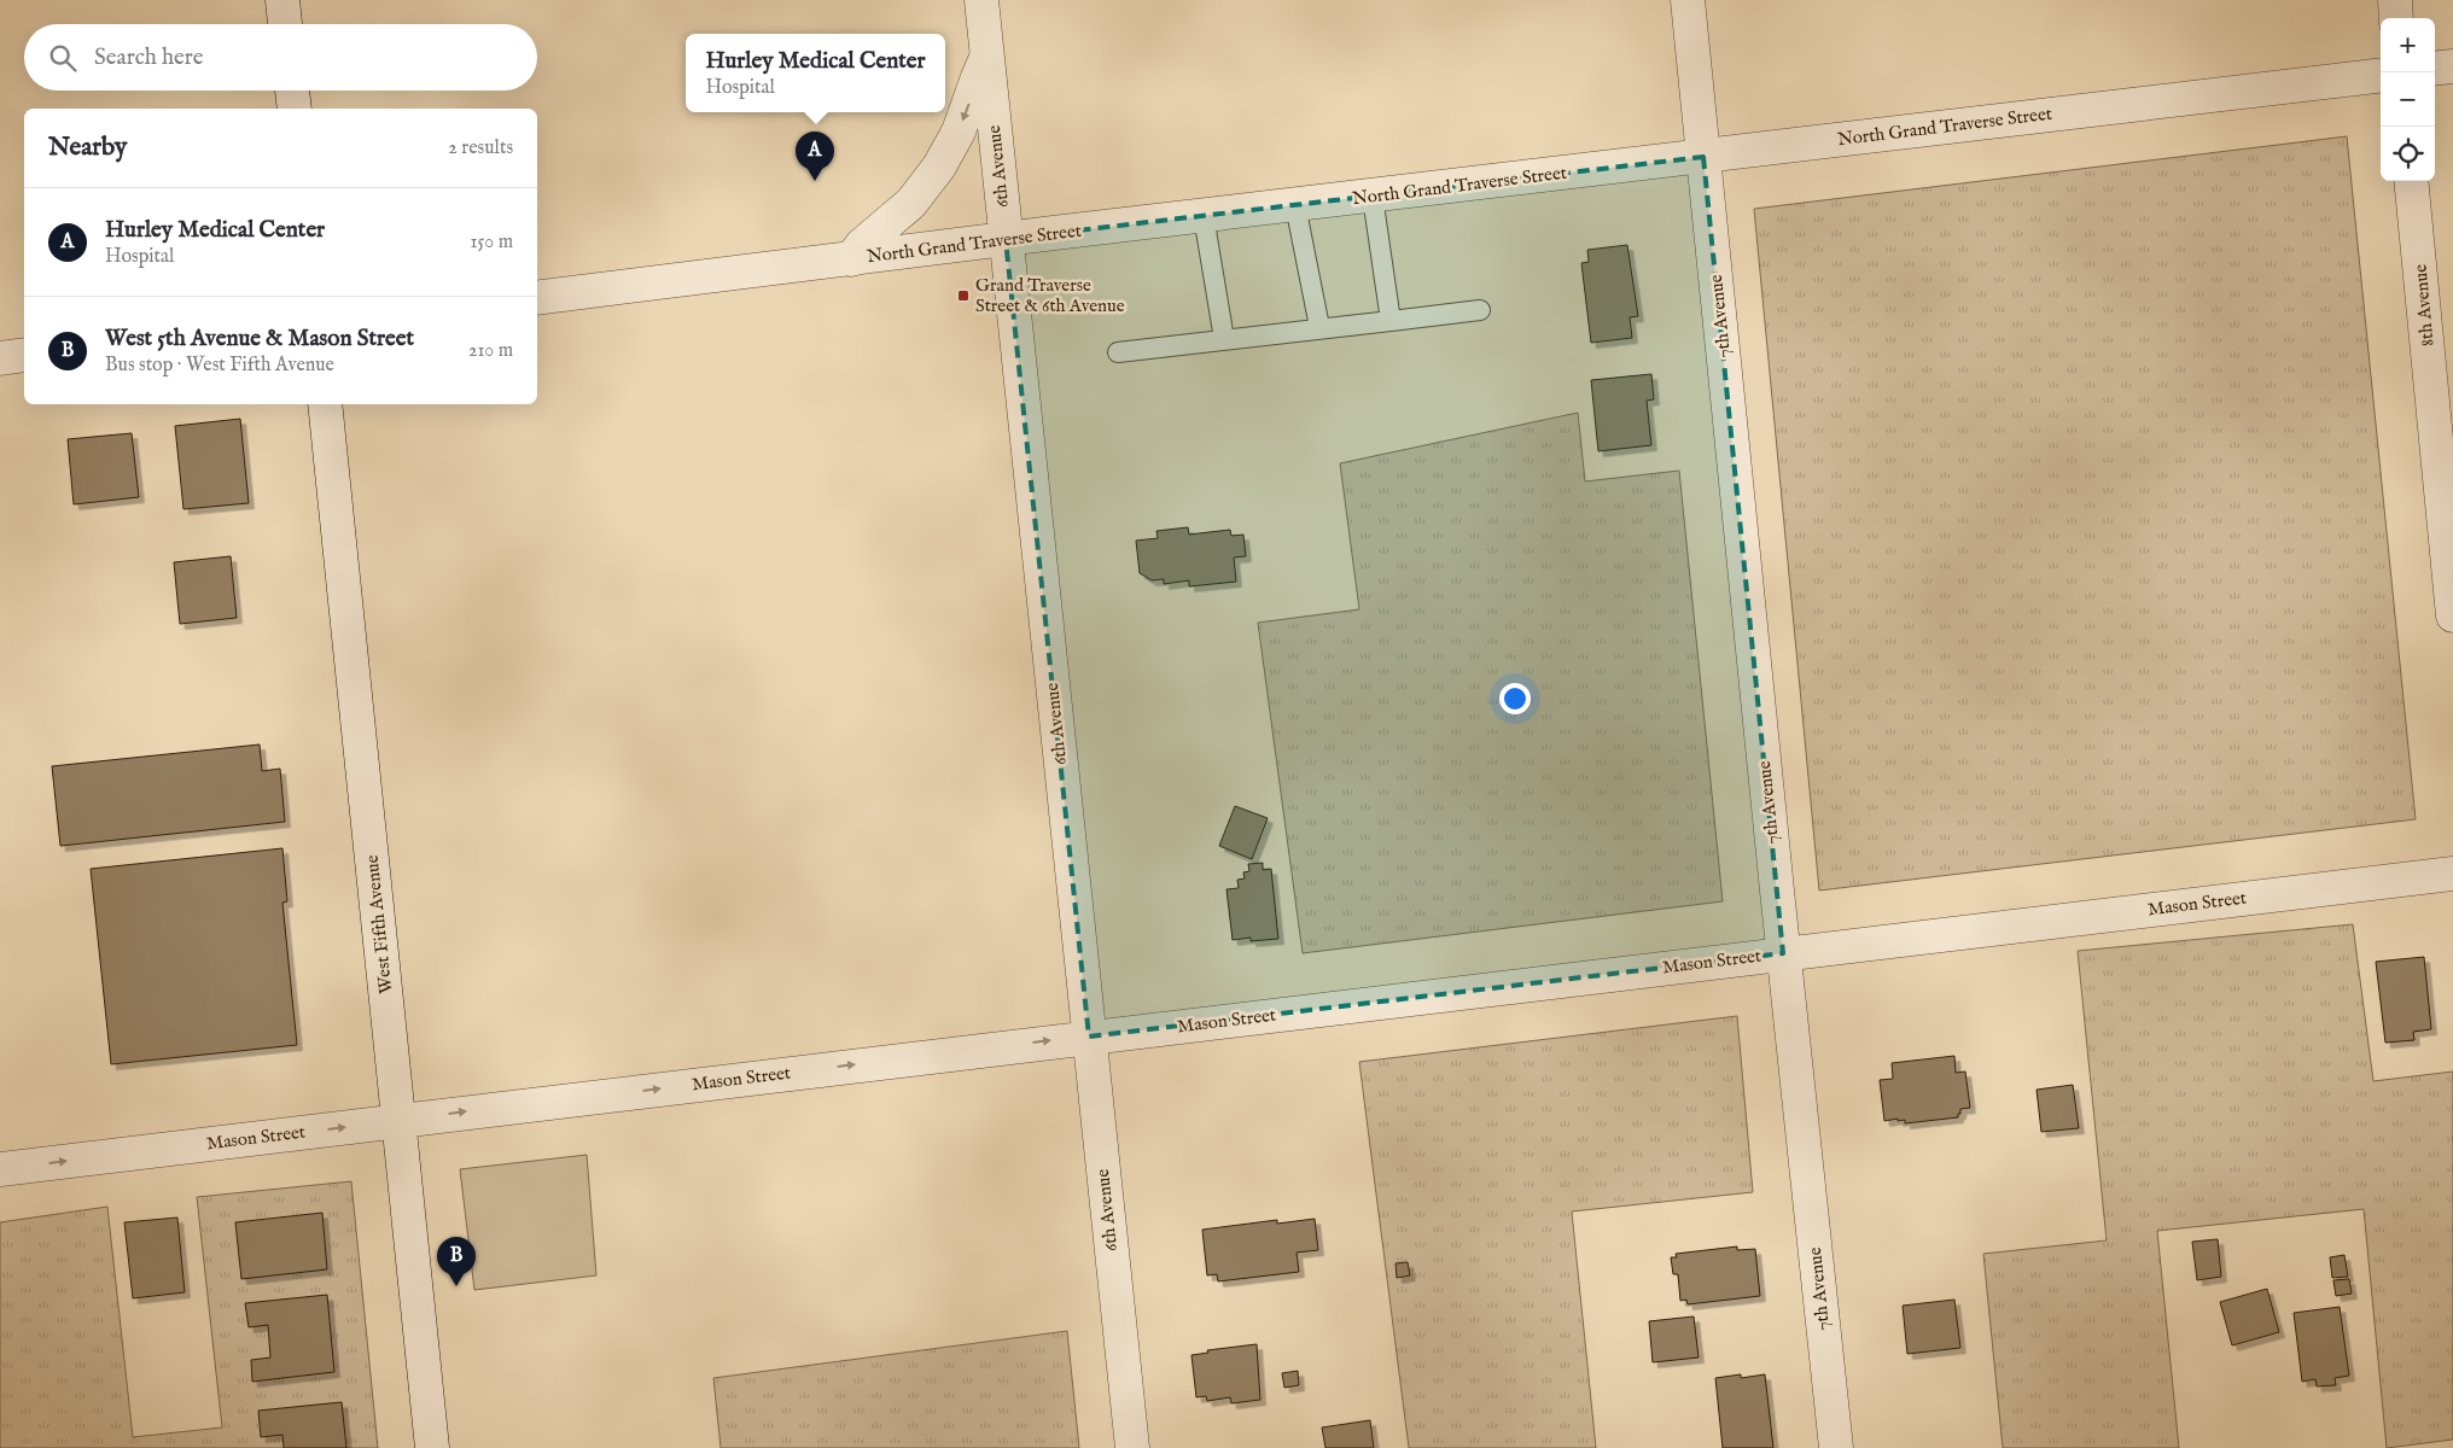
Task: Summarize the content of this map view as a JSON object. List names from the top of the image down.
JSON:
{
  "streets": {
    "street": [
      "North Grand Traverse Street",
      "6th Avenue",
      "8th Avenue",
      "7th Avenue",
      "Mason Street",
      "West Fifth Avenue"
    ]
  },
  "crossings": [
    ["North Grand Traverse Street", "6th Avenue"],
    ["North Grand Traverse Street", "7th Avenue"],
    ["6th Avenue", "Mason Street"],
    ["7th Avenue", "Mason Street"],
    ["Mason Street", "West Fifth Avenue"]
  ],
  "one_way": ["Mason Street"],
  "places": {
    "transit": ["Grand Traverse Street & 6th Avenue"]
  },
  "page": {
    "map_buttons": ["+", "−"],
    "search": "Search here",
    "popup": ["Hurley Medical Center", "Hospital"],
    "heading": ["Nearby", "2 results"],
    "pins": ["A", "B"],
    "list": [
      {
        "mark": "A",
        "name": "Hurley Medical Center",
        "note": "Hospital",
        "value": "150 m"
      },
      {
        "mark": "B",
        "name": "West 5th Avenue & Mason Street",
        "note": "Bus stop · West Fifth Avenue",
        "value": "210 m"
      }
    ]
  }
}
